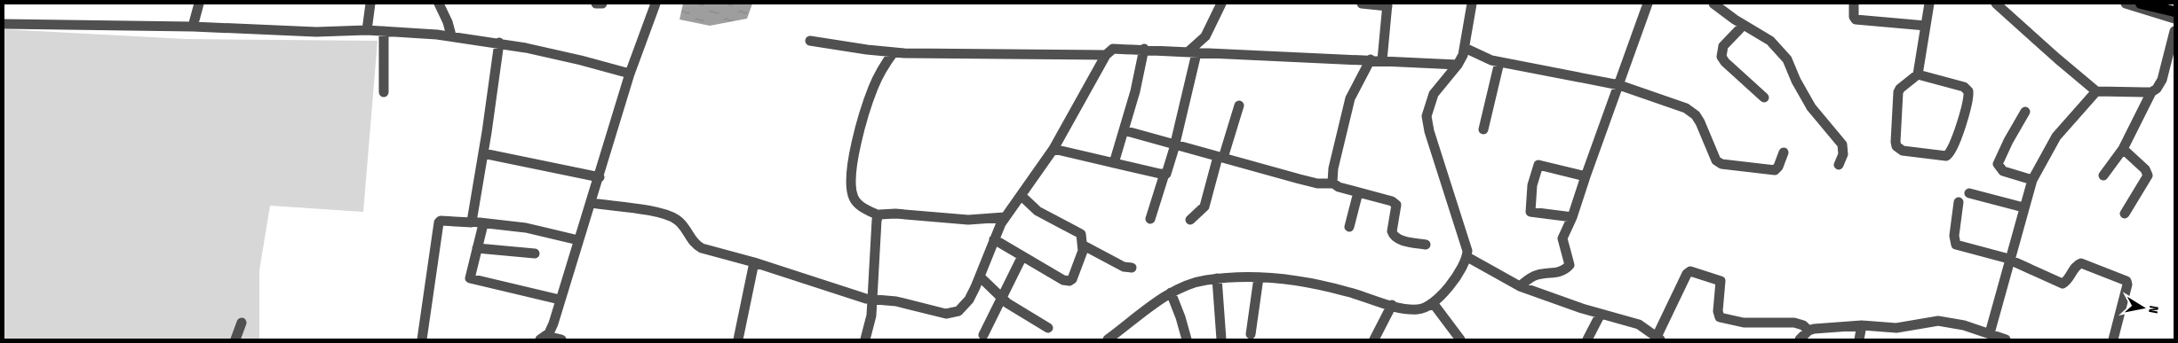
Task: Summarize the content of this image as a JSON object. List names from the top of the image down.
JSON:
{
  "north": "right"
}
